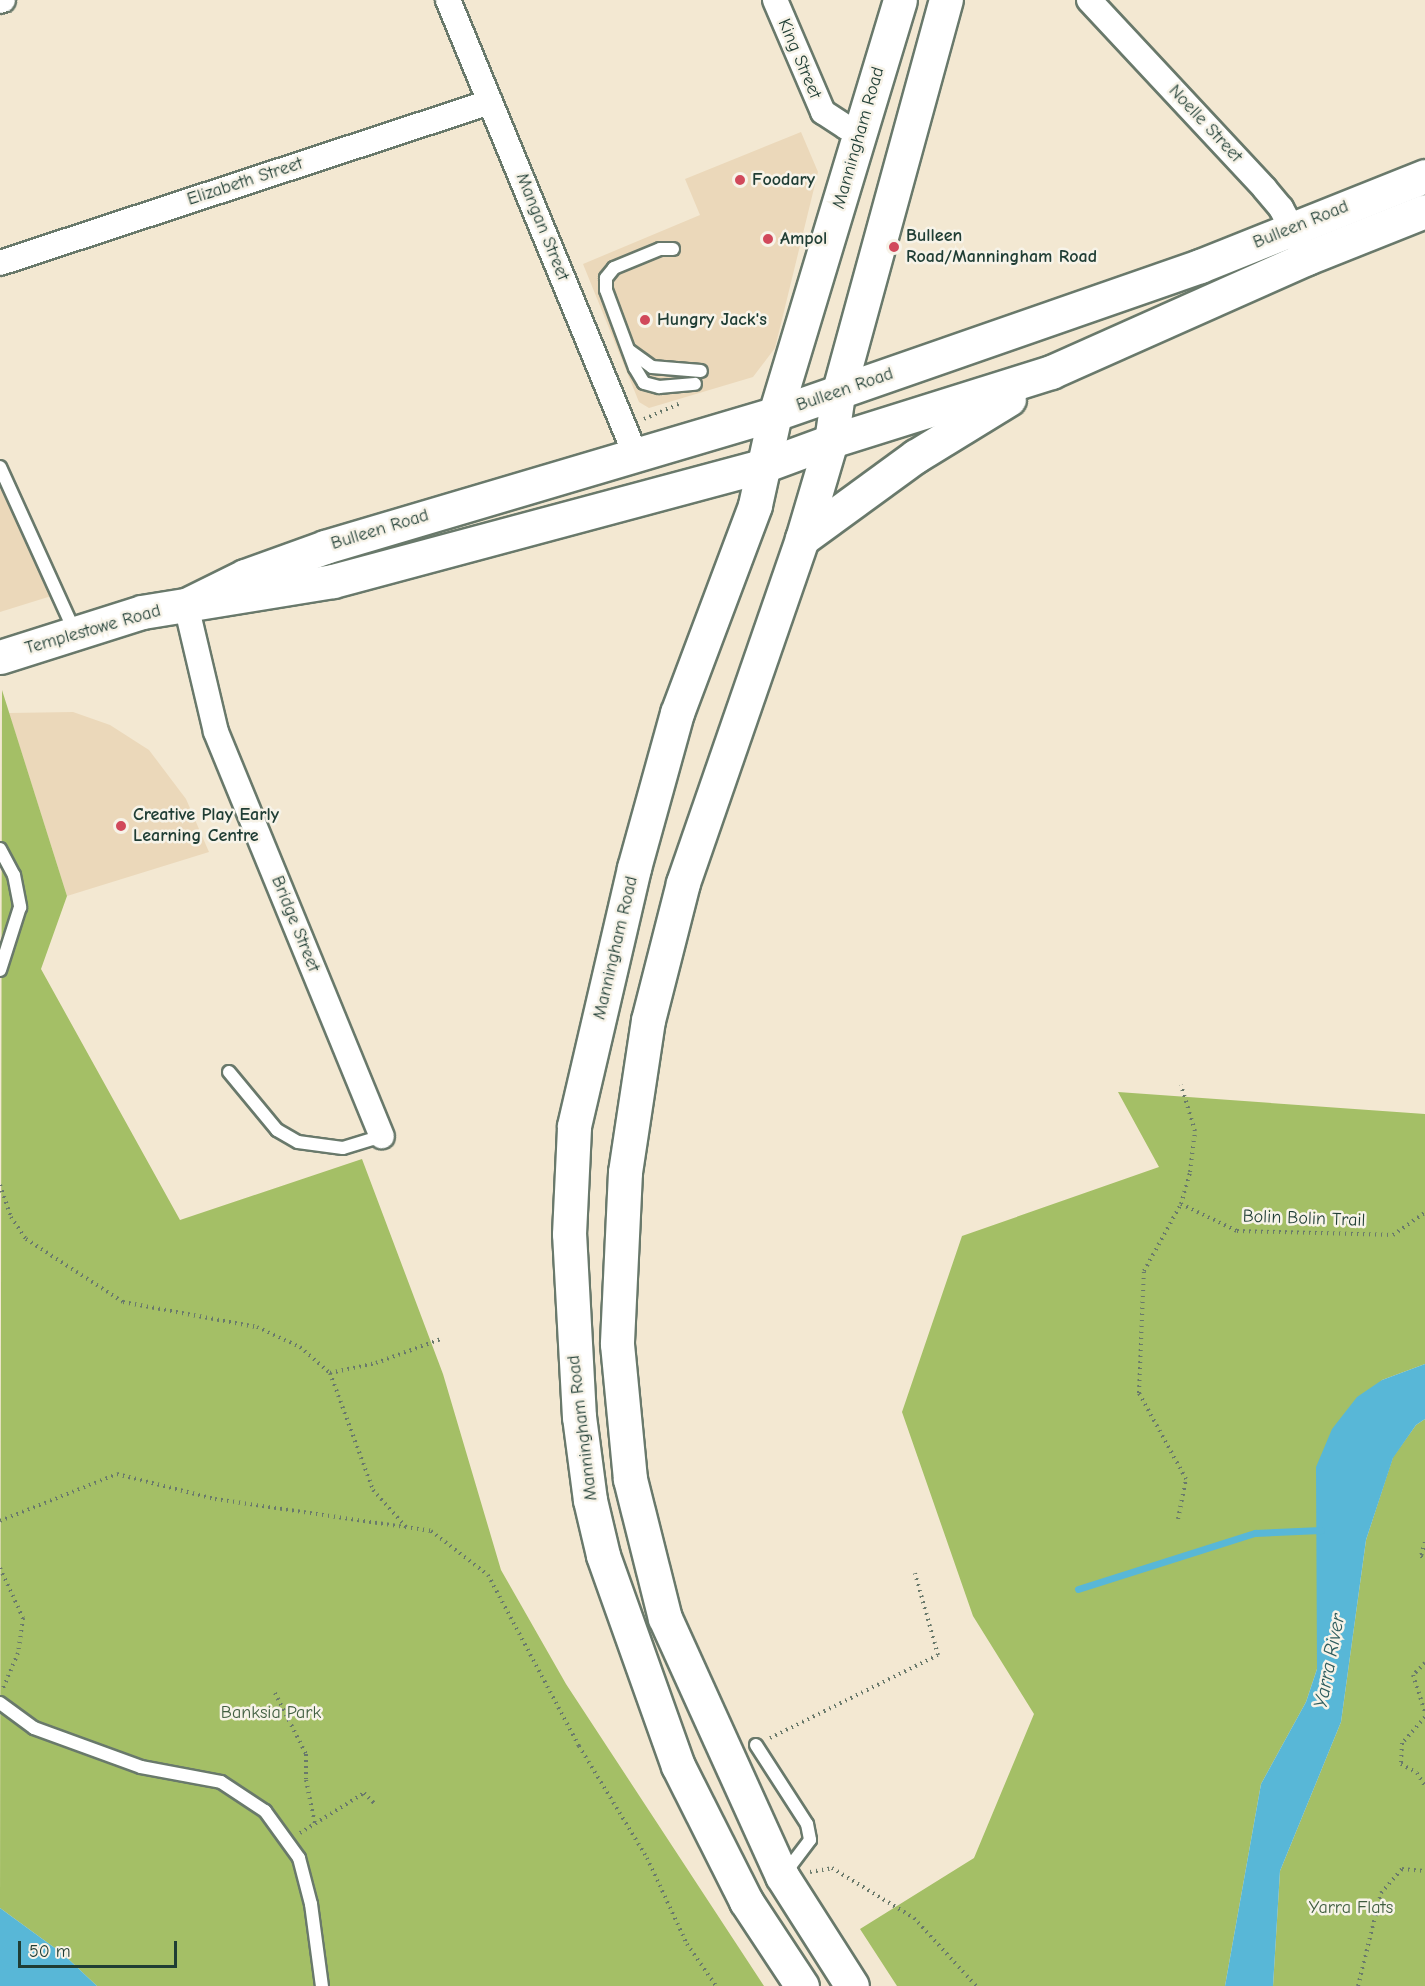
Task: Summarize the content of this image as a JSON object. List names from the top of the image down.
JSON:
{
  "streets": {
    "main road": ["Manningham Road", "Bulleen Road", "Templestowe Road"],
    "street": [
      "King Street",
      "Noelle Street",
      "Elizabeth Street",
      "Mangan Street",
      "Bridge Street"
    ],
    "path": ["Bolin Bolin Trail"]
  },
  "crossings": [
    ["King Street", "Manningham Road"],
    ["Noelle Street", "Bulleen Road"],
    ["Manningham Road", "Bulleen Road"],
    ["Elizabeth Street", "Mangan Street"],
    ["Bulleen Road", "Mangan Street"],
    ["Bulleen Road", "Templestowe Road"],
    ["Bulleen Road", "Bridge Street"],
    ["Templestowe Road", "Bridge Street"]
  ],
  "water": ["Yarra River"],
  "parks": ["Banksia Park", "Yarra Flats"],
  "places": [
    "Foodary",
    "Ampol",
    "Bulleen Road/Manningham Road",
    "Hungry Jack's",
    "Creative Play Early Learning Centre"
  ],
  "scale_bar": "50 m"
}
